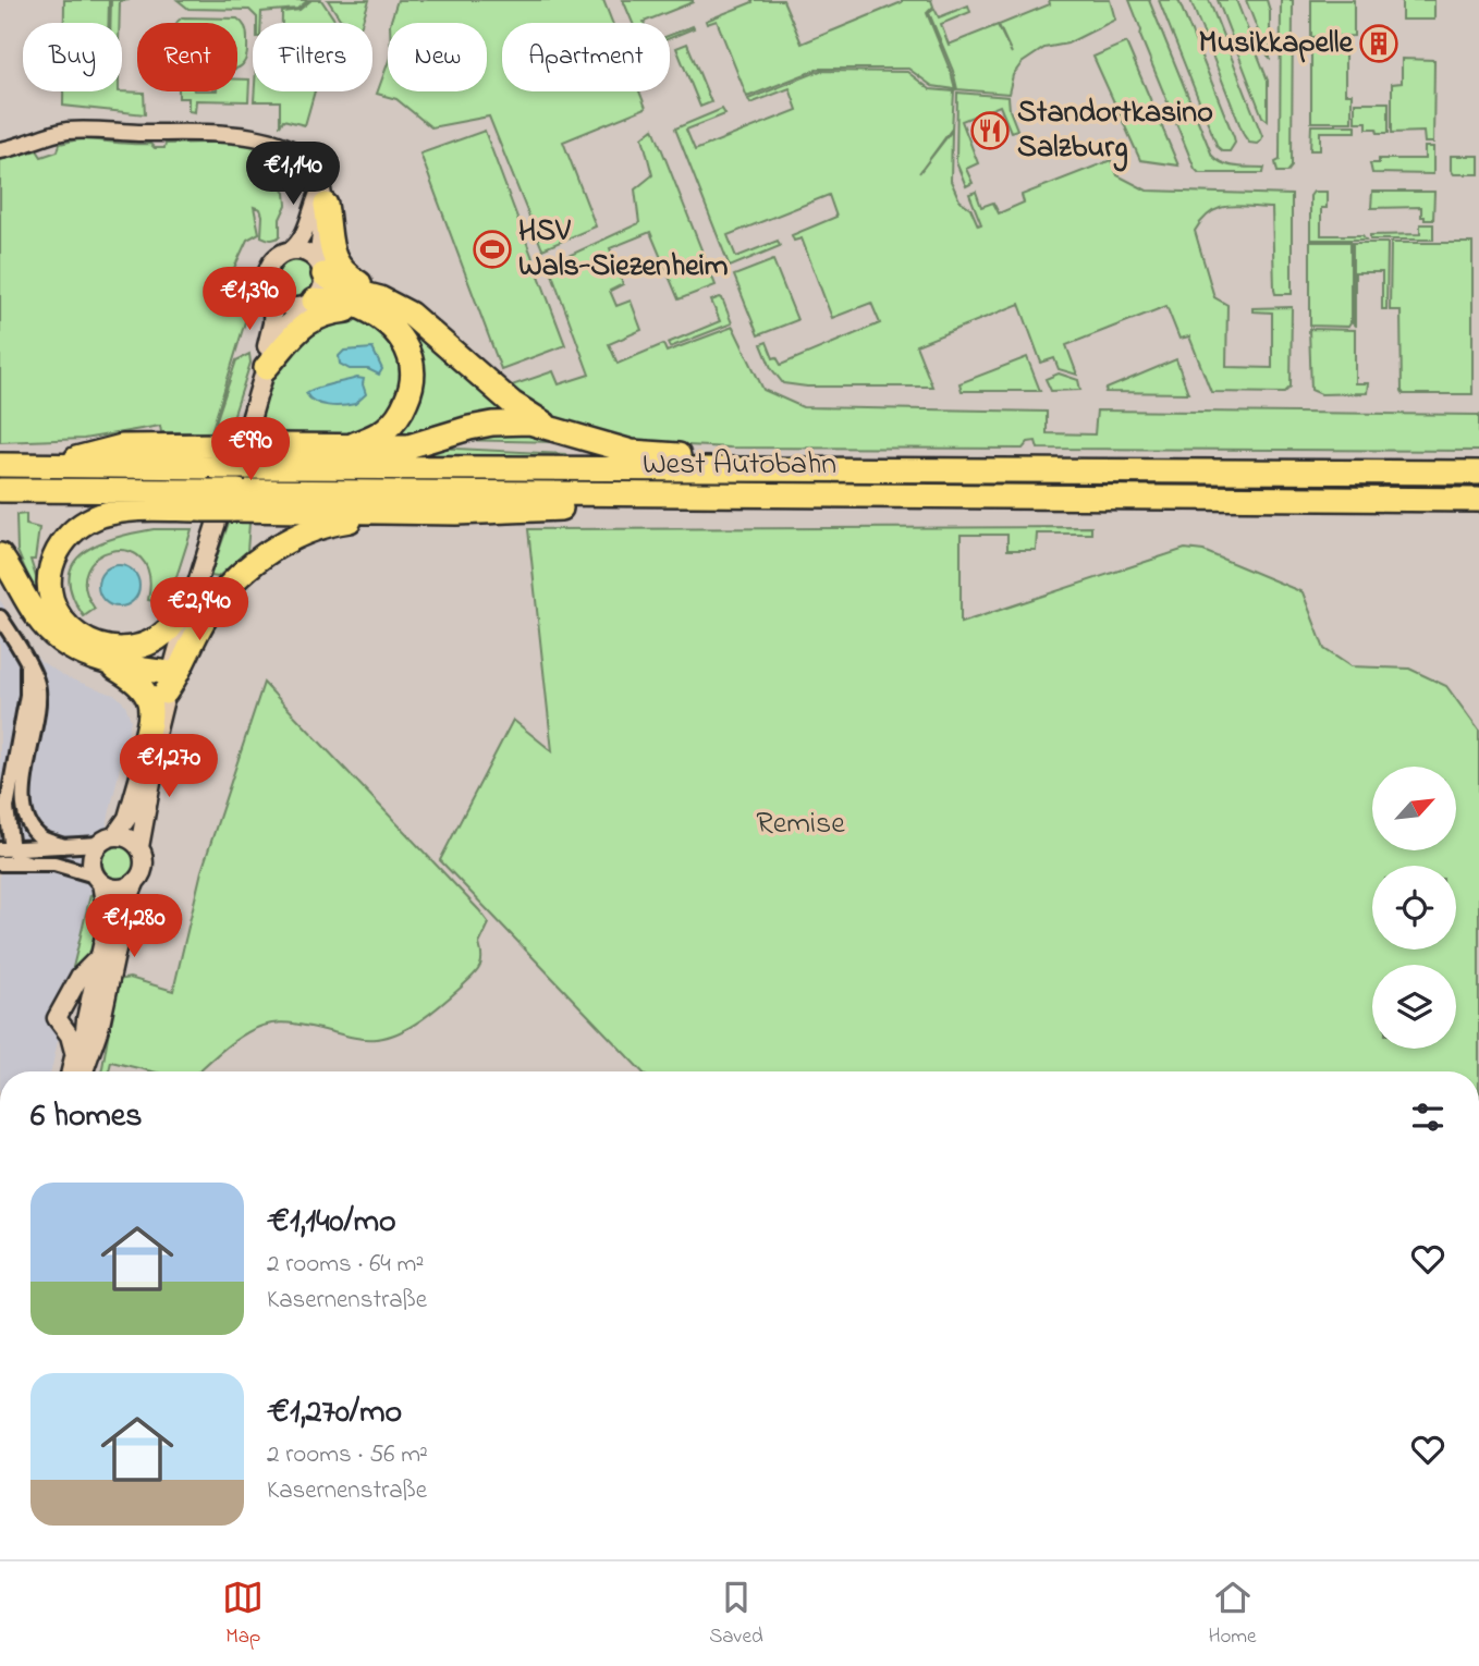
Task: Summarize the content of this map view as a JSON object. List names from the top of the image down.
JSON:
{
  "streets": {
    "highway": ["West Autobahn"]
  },
  "parks": ["Remise"],
  "places": {
    "building": ["Musikkapelle"],
    "restaurant": ["Standortkasino Salzburg"],
    "sports": ["HSV Wals-Siezenheim"]
  },
  "north": "top right",
  "page": {
    "chip": [
      "Buy",
      "Rent",
      "Filters",
      "New",
      "Apartment"
    ],
    "price": [
      "€1,140",
      "€1,390",
      "€990",
      "€2,940",
      "€1,270",
      "€1,280"
    ],
    "heading": "6 homes",
    "list": [
      {
        "name": "€1,140/mo",
        "note": "2 rooms · 64 m² · Kasernenstraße"
      },
      {
        "name": "€1,270/mo",
        "note": "2 rooms · 56 m² · Kasernenstraße"
      }
    ],
    "tabs": ["Map", "Saved", "Home"]
  }
}
